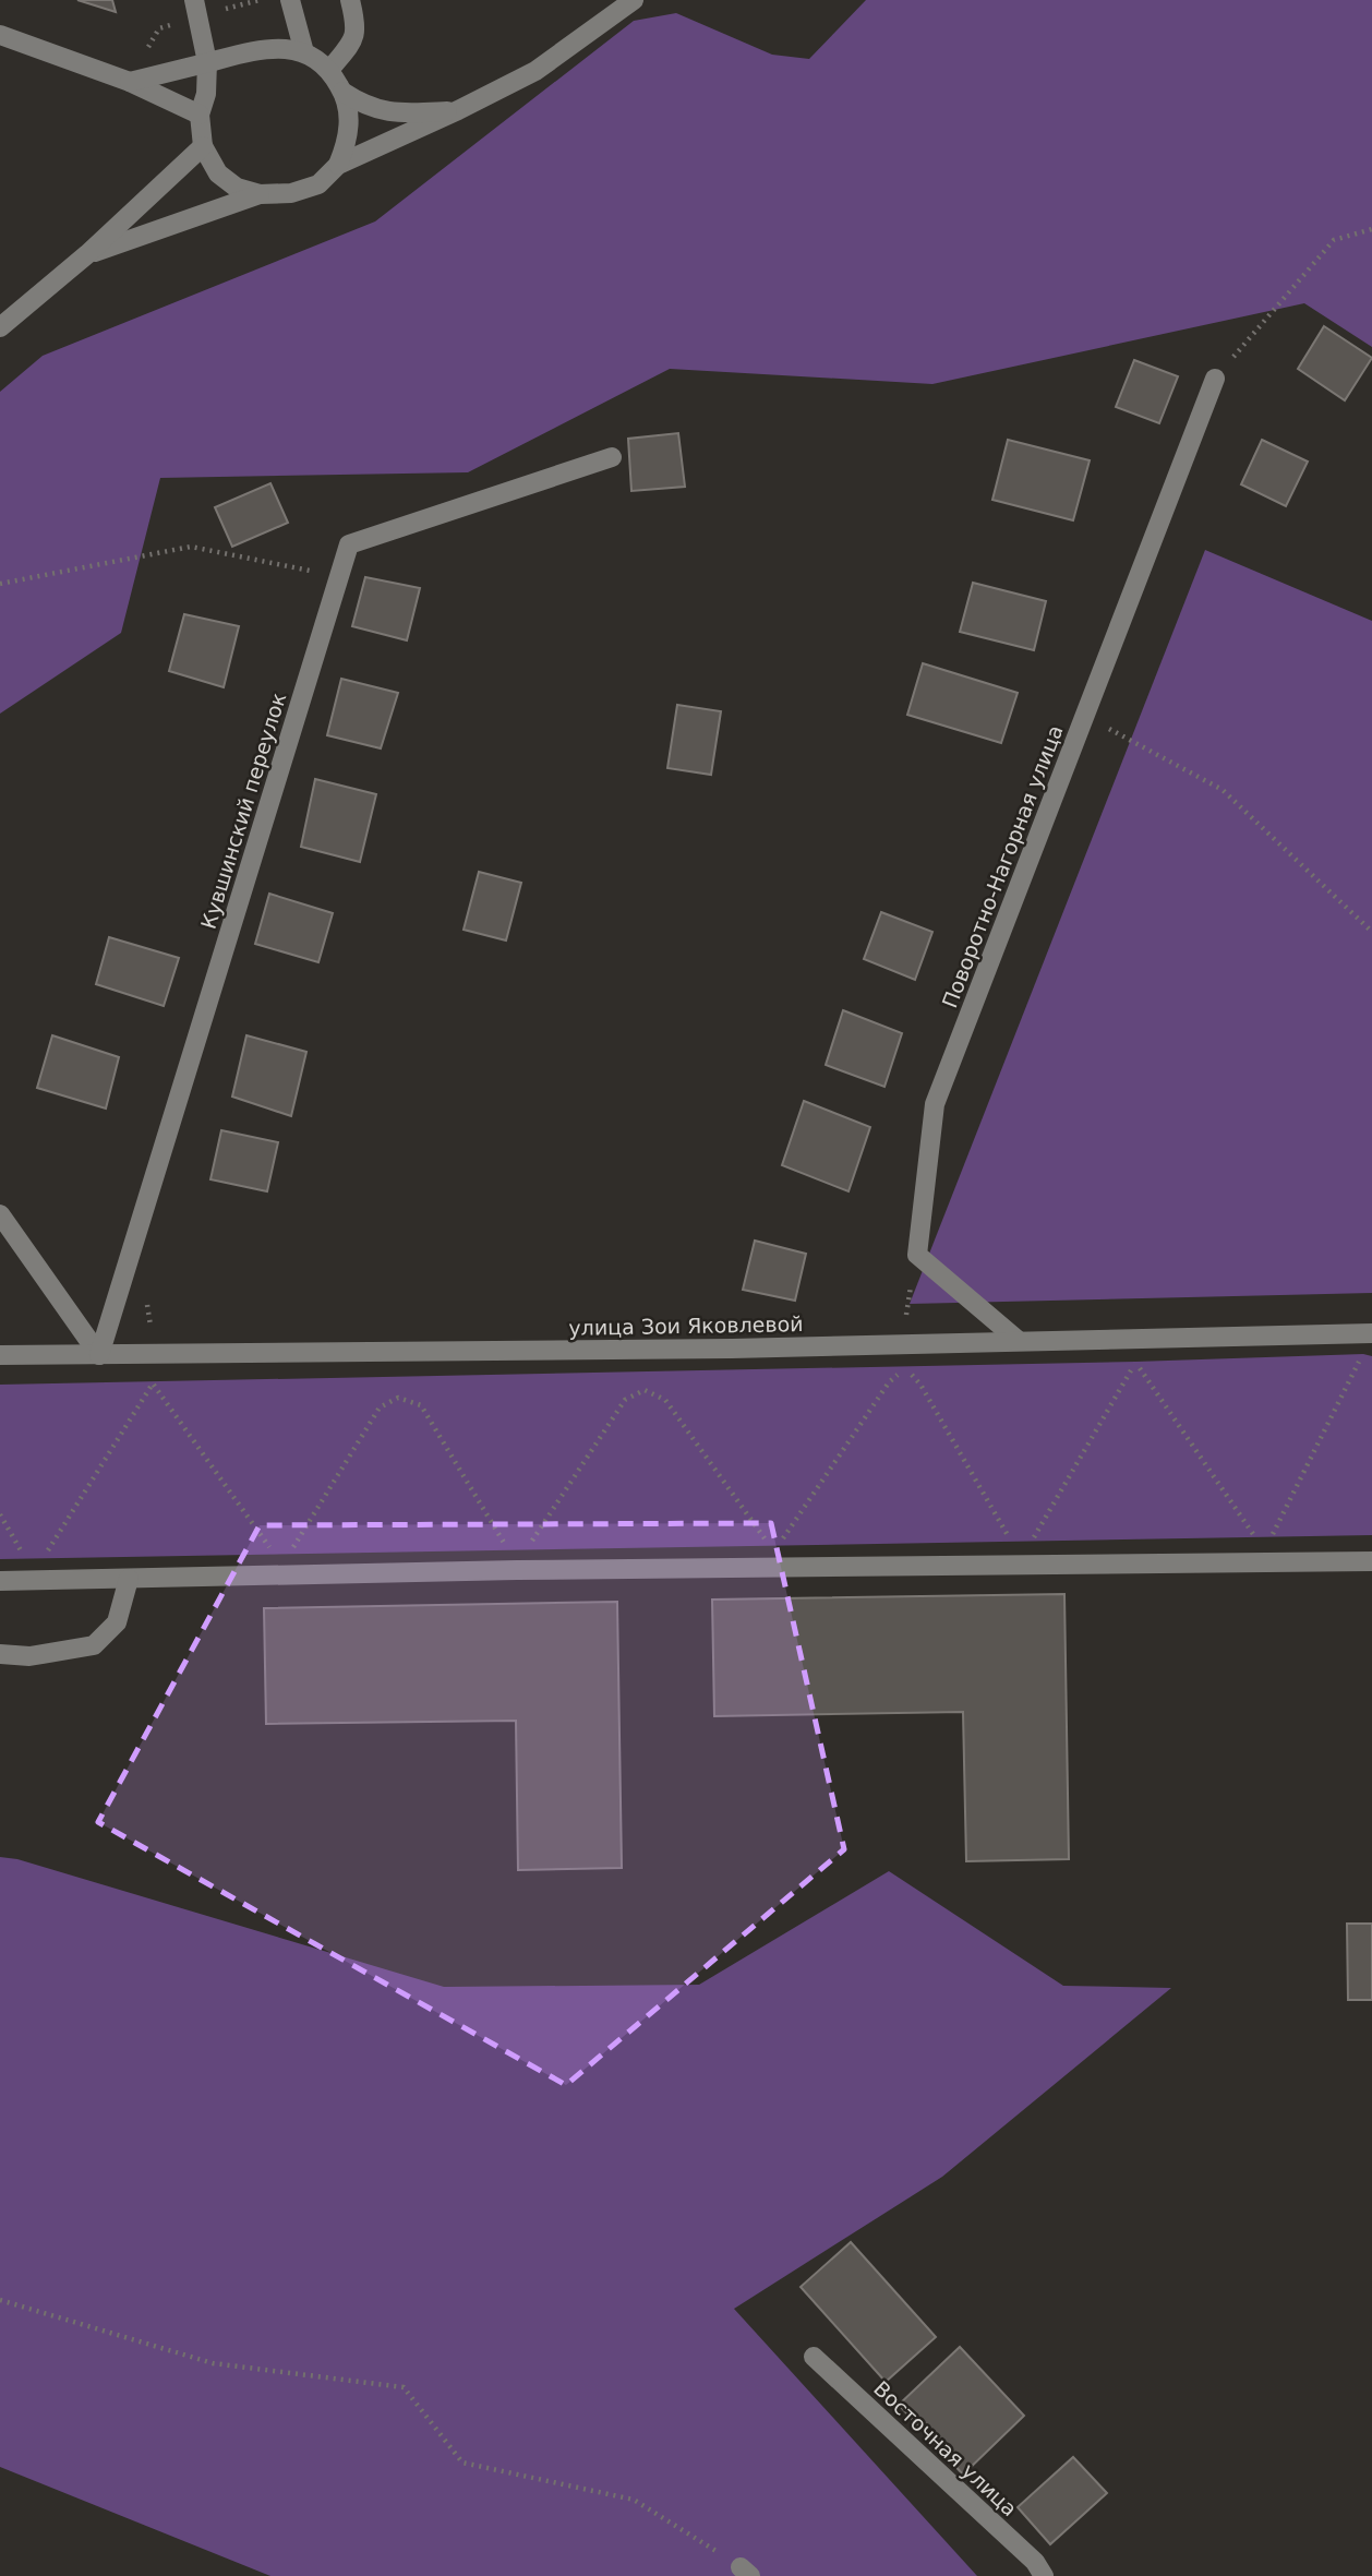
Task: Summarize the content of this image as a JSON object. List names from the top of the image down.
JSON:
{
  "streets": {
    "street": [
      "Кувшинский переулок",
      "Поворотно-Нагорная улица",
      "улица Зои Яковлевой",
      "Восточная улица"
    ]
  },
  "crossings": [
    ["Кувшинский переулок", "улица Зои Яковлевой"],
    ["Поворотно-Нагорная улица", "улица Зои Яковлевой"]
  ]
}
